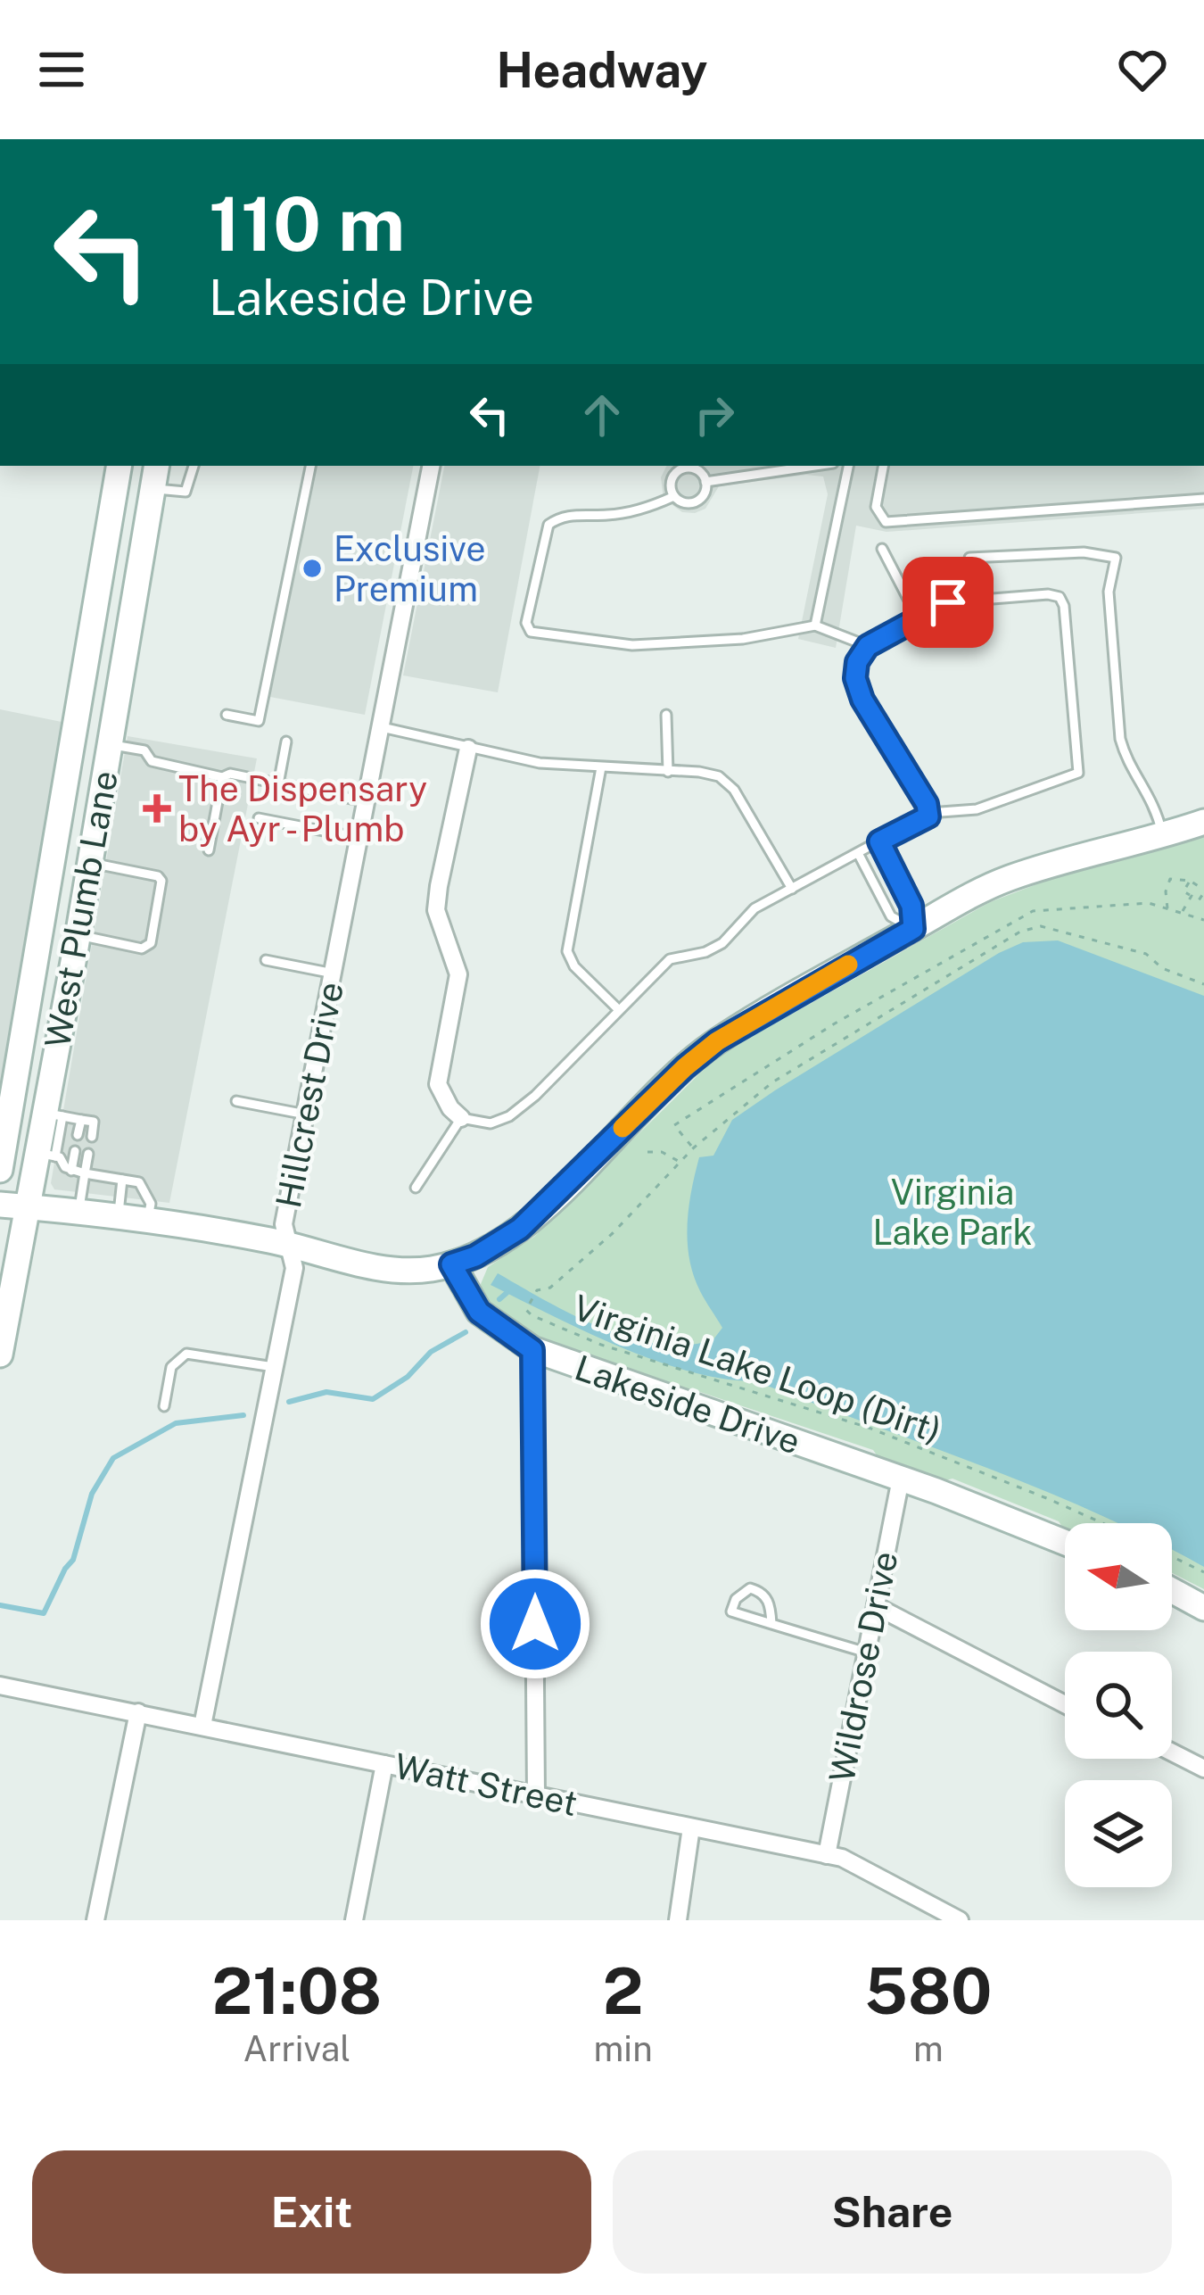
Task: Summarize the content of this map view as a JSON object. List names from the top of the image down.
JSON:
{
  "streets": {
    "street": [
      "West Plumb Lane",
      "Hillcrest Drive",
      "Lakeside Drive",
      "Wildrose Drive",
      "Watt Street"
    ],
    "path": ["Virginia Lake Loop (Dirt)"]
  },
  "crossings": [
    ["Hillcrest Drive", "Watt Street"],
    ["Lakeside Drive", "Wildrose Drive"],
    ["Wildrose Drive", "Watt Street"]
  ],
  "parks": ["Virginia Lake Park"],
  "places": {
    "other": ["Exclusive Premium"],
    "health": ["The Dispensary by Ayr - Plumb"]
  },
  "north": "left",
  "page": {
    "header": "Headway",
    "turn": ["110 m", "Lakeside Drive"],
    "eta": [
      "21:08",
      "Arrival",
      "2",
      "min",
      "580",
      "m"
    ],
    "buttons": ["Exit", "Share"]
  }
}
